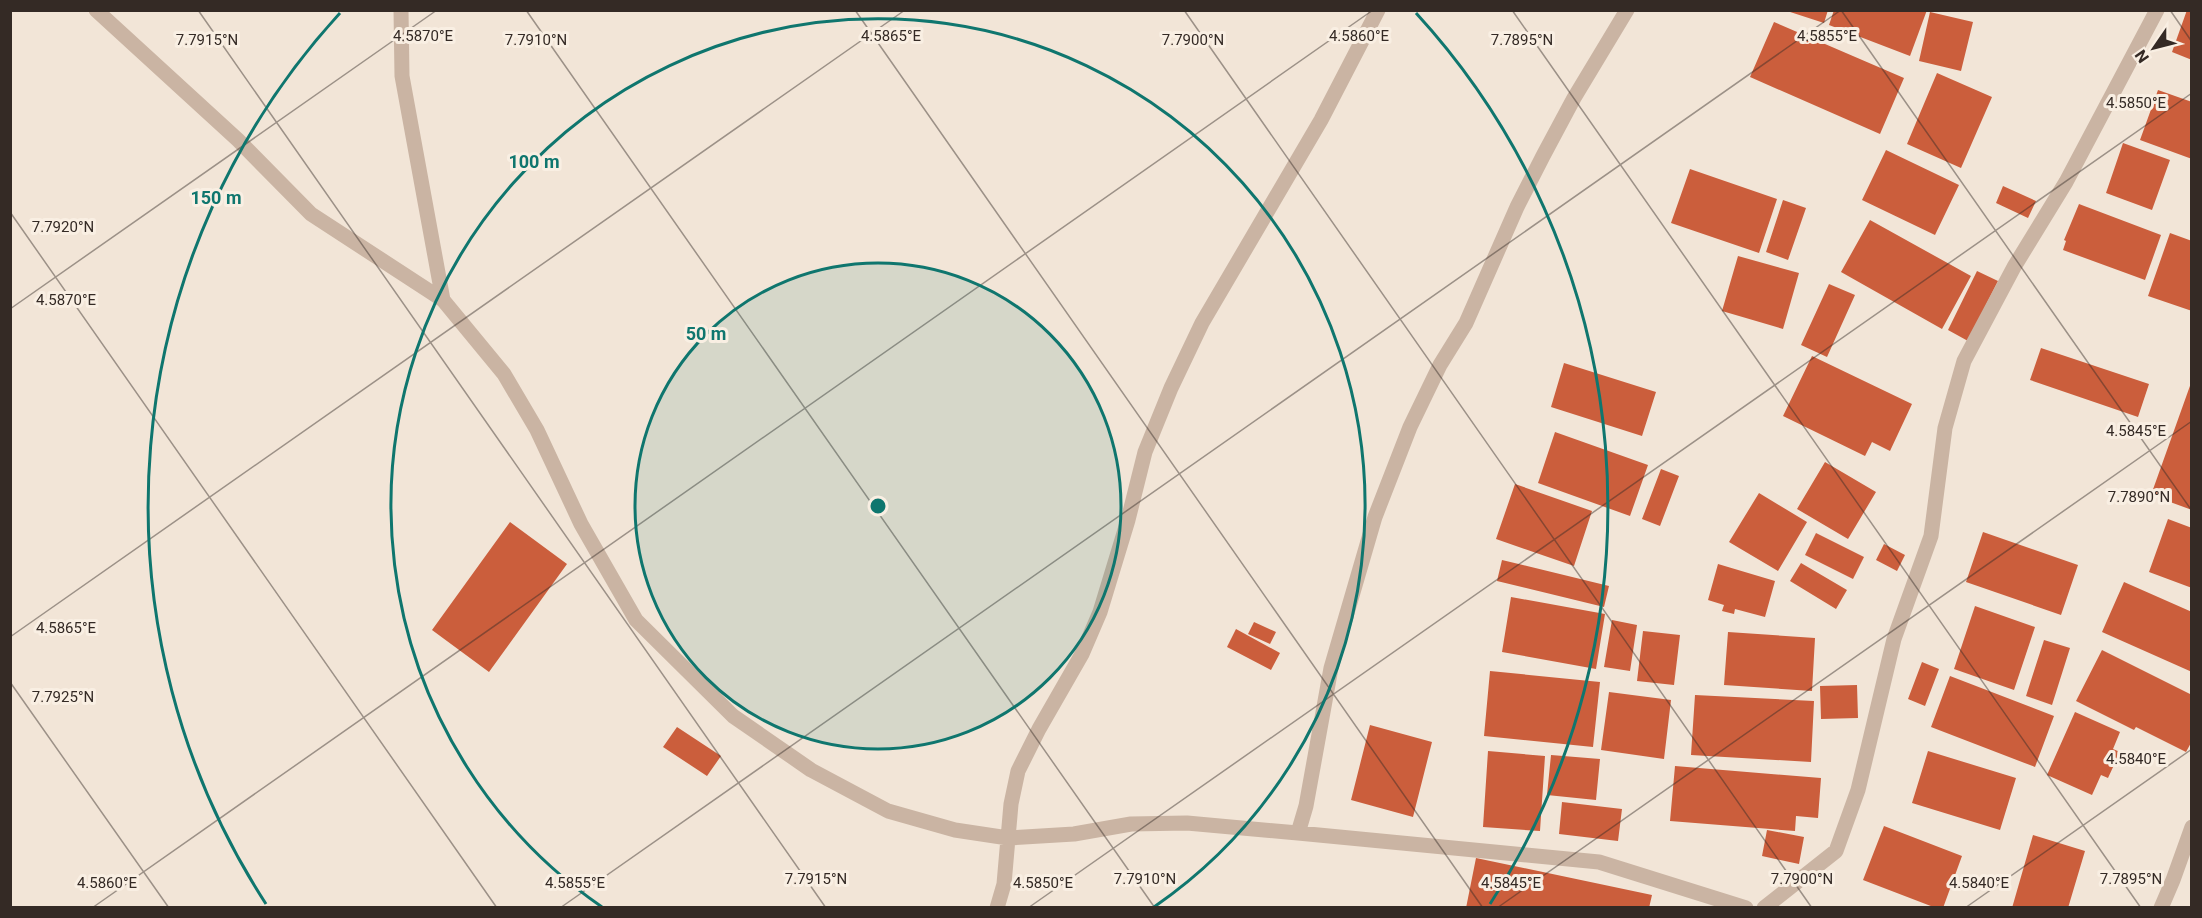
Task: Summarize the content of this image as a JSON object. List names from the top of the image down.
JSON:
{
  "north": "bottom left",
  "coordinates": [
    "4.5865°E",
    "4.5860°E",
    "4.5855°E",
    "4.5870°E",
    "7.7910°N",
    "7.7895°N",
    "7.7915°N",
    "7.7900°N",
    "4.5850°E",
    "7.7920°N",
    "4.5845°E",
    "7.7890°N",
    "7.7925°N",
    "4.5840°E"
  ],
  "rings": ["100 m", "150 m", "50 m"]
}
